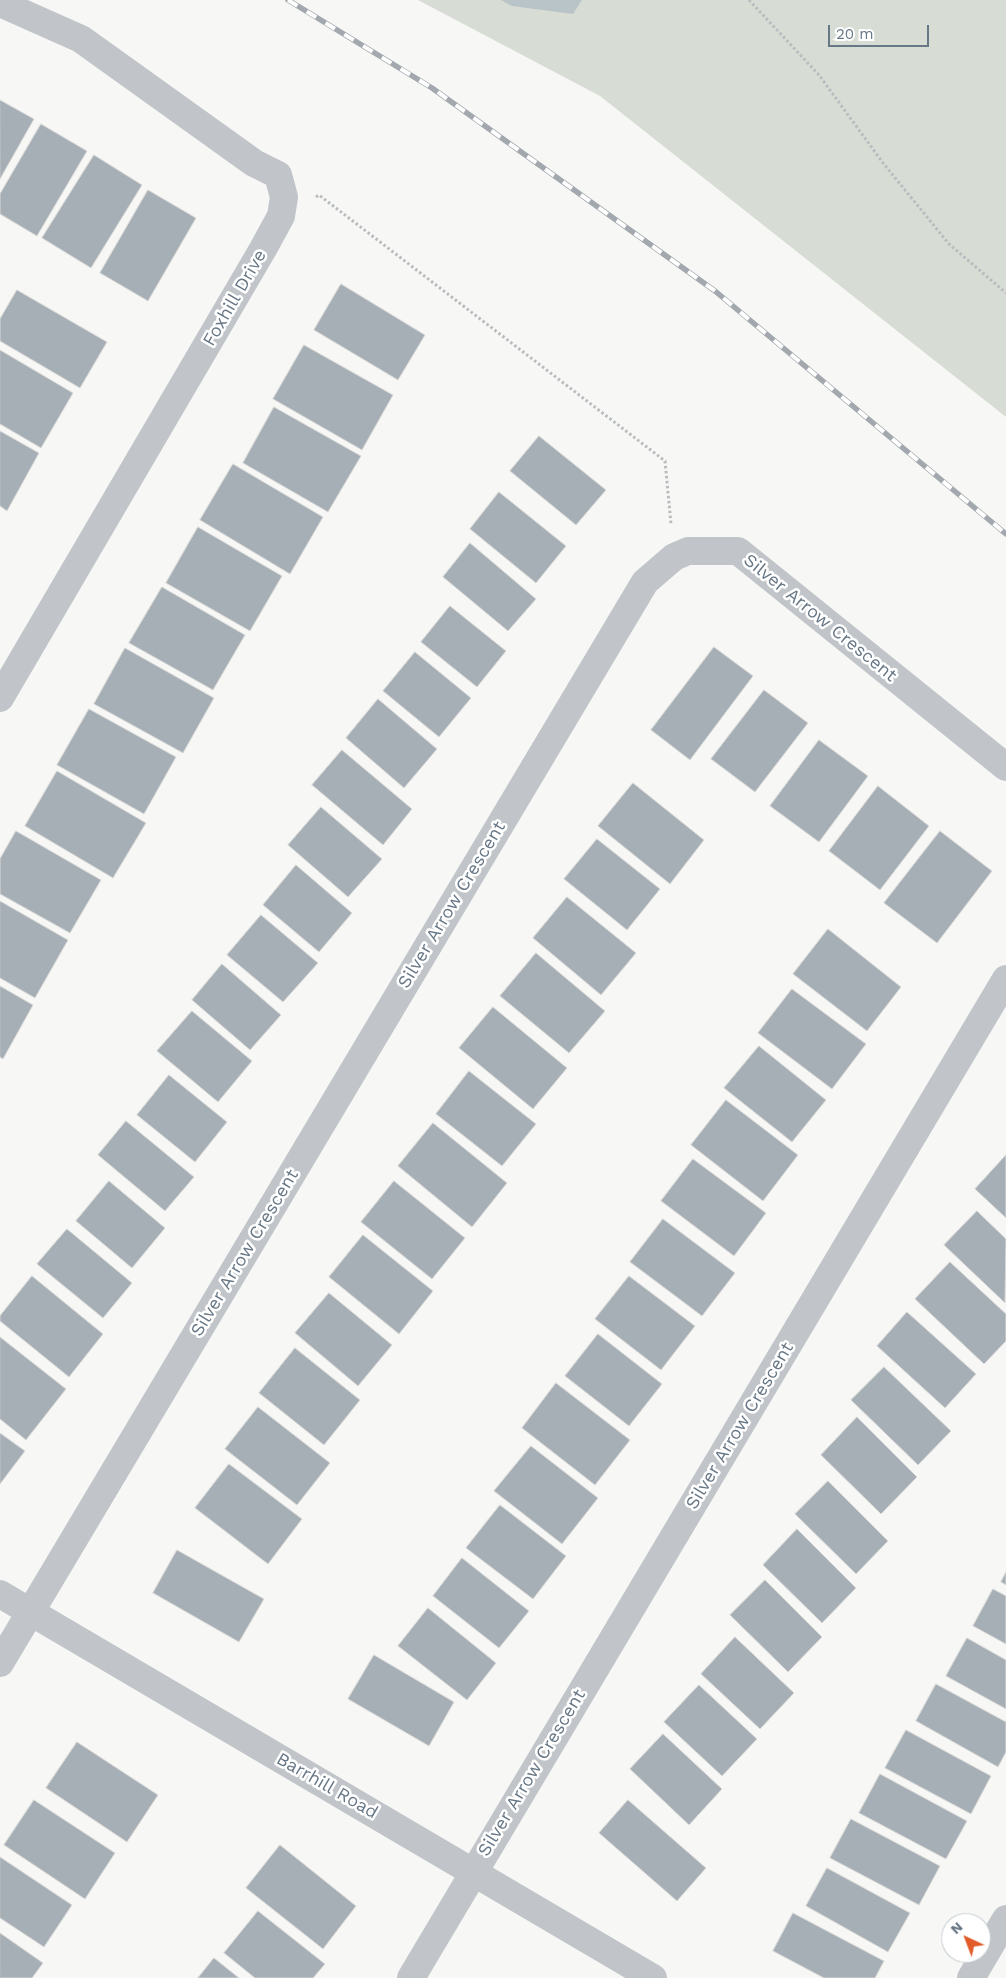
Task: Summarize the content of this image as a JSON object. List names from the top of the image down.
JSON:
{
  "streets": {
    "street": ["Foxhill Drive", "Silver Arrow Crescent", "Barrhill Road"]
  },
  "crossings": [
    ["Silver Arrow Crescent", "Barrhill Road"]
  ],
  "scale_bar": "20 m",
  "north": "top left"
}
